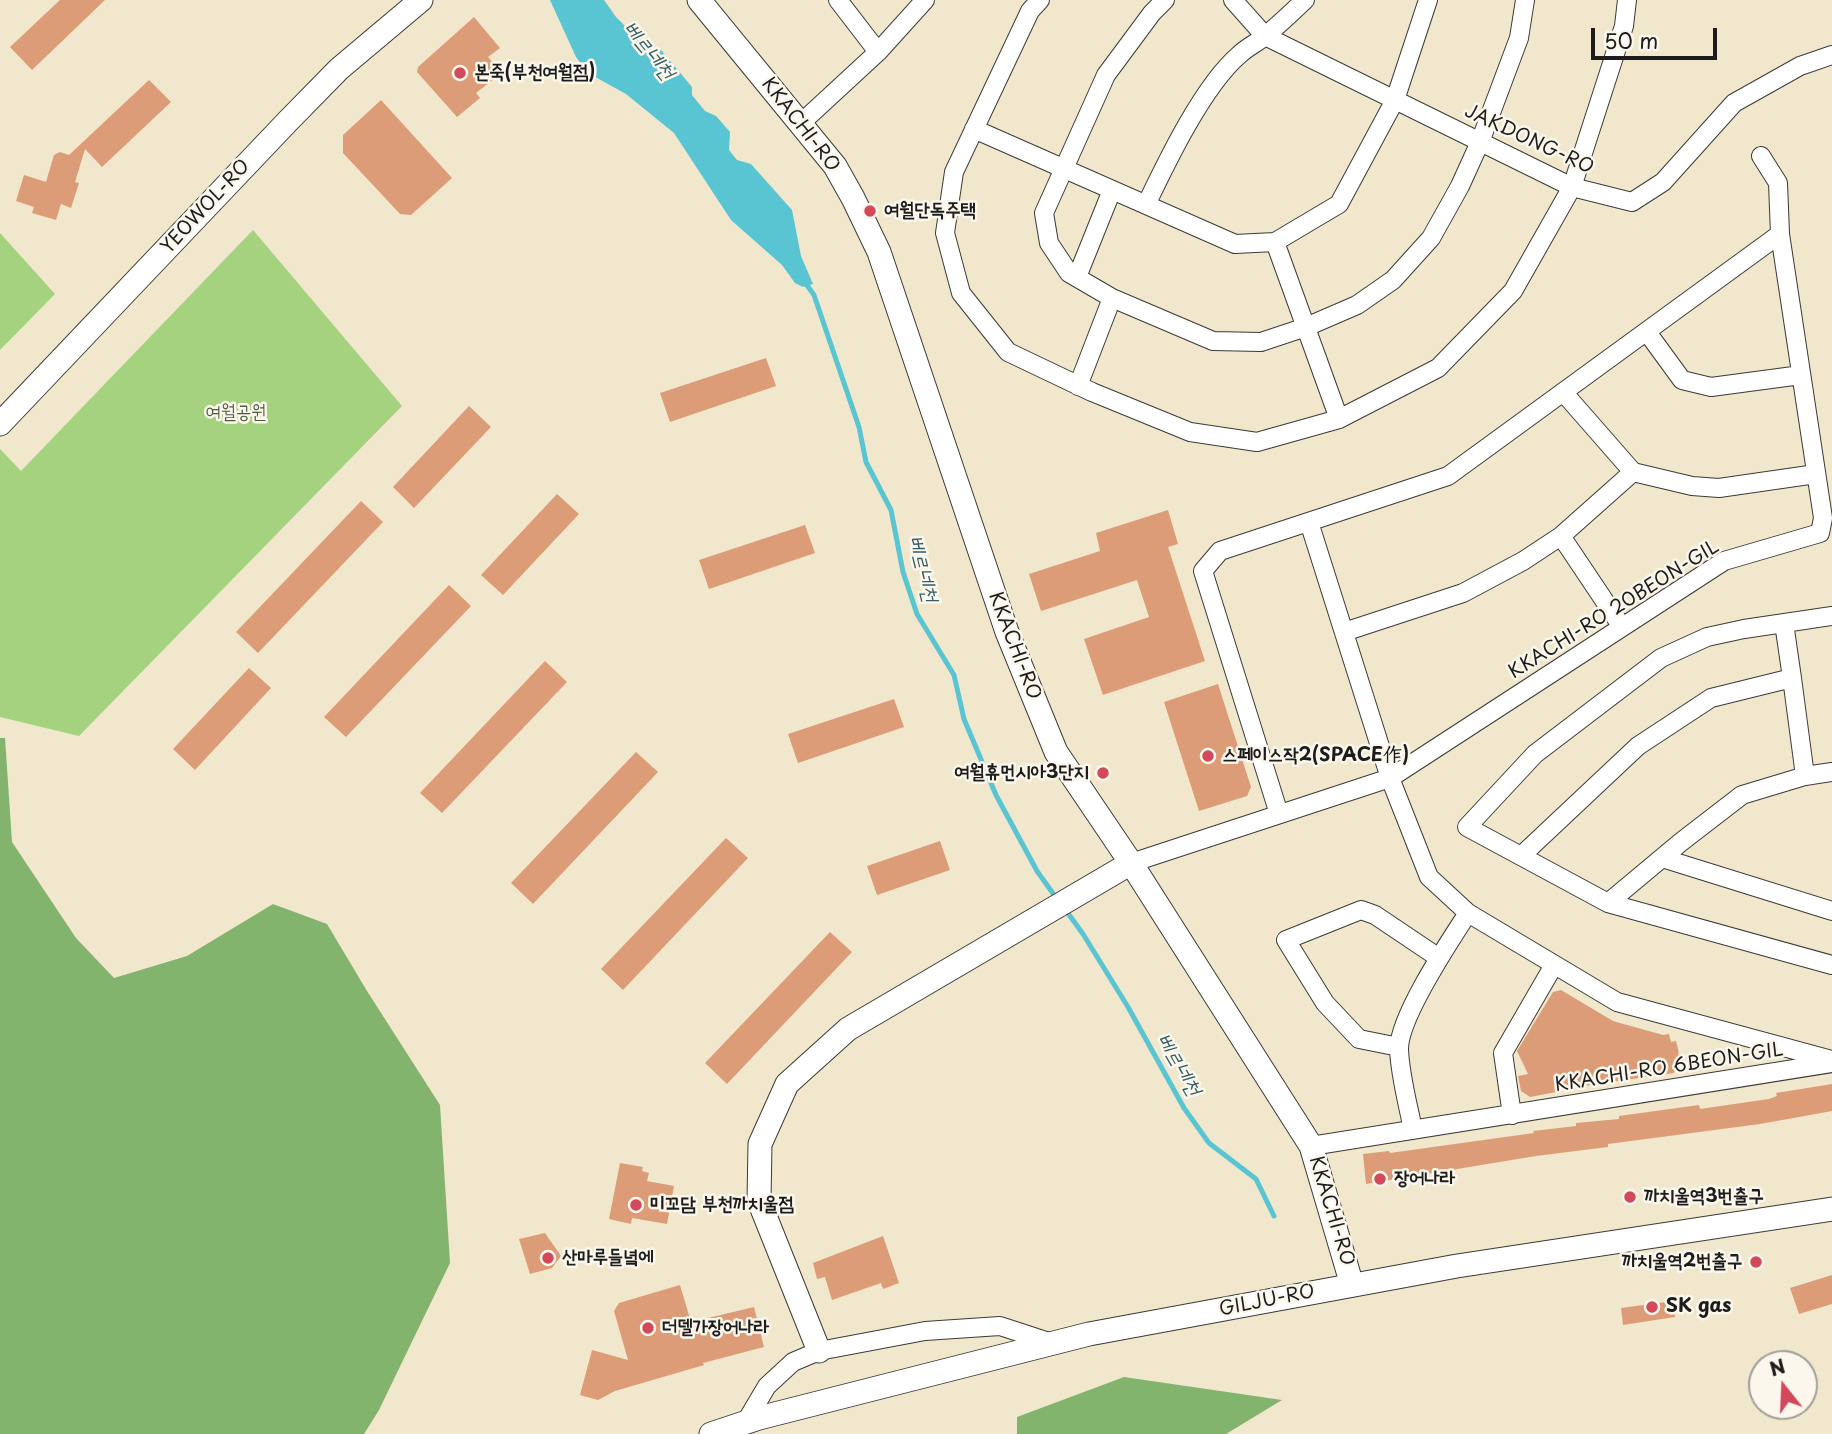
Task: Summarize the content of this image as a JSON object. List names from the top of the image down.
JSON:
{
  "streets": {
    "street": [
      "KKACHI-RO",
      "JAKDONG-RO",
      "YEOWOL-RO",
      "KKACHI-RO 20BEON-GIL",
      "KKACHI-RO 6BEON-GIL",
      "GILJU-RO"
    ]
  },
  "crossings": [
    ["KKACHI-RO", "KKACHI-RO 20BEON-GIL"],
    ["KKACHI-RO", "KKACHI-RO 6BEON-GIL"],
    ["KKACHI-RO", "GILJU-RO"]
  ],
  "water": ["베르네천"],
  "parks": ["여월공원"],
  "places": [
    "본죽(부천여월점)",
    "여월단독주택",
    "스페이스작2(SPACE作)",
    "여월휴먼시아3단지",
    "장어나라",
    "까치울역3번출구",
    "미꼬담 부천까치울점",
    "산마루들녘에",
    "까치울역2번출구",
    "SK gas",
    "더델가장어나라"
  ],
  "scale_bar": "50 m",
  "north": "top"
}
